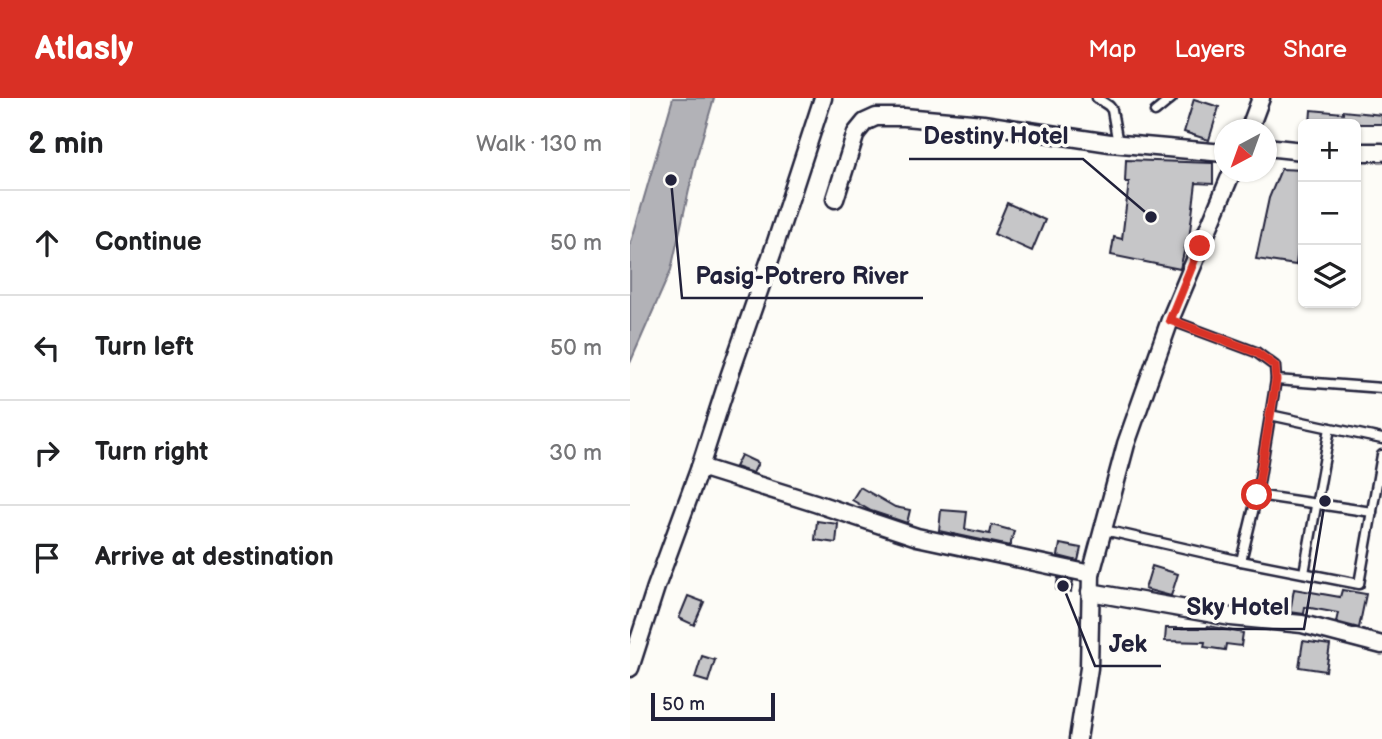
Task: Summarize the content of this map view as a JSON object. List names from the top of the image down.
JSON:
{
  "places": [
    "Pasig-Potrero River",
    "Destiny Hotel",
    "Sky Hotel",
    "Jek"
  ],
  "scale_bar": "50 m",
  "north": "bottom left",
  "page": {
    "header": "Atlasly",
    "nav": ["Map", "Layers", "Share"],
    "heading": ["2 min", "Walk · 130 m"],
    "map_buttons": ["+", "−"],
    "list": [
      ["Continue", "50 m"],
      ["Turn left", "50 m"],
      ["Turn right", "30 m"],
      "Arrive at destination"
    ],
    "scale": "50 m"
  }
}
